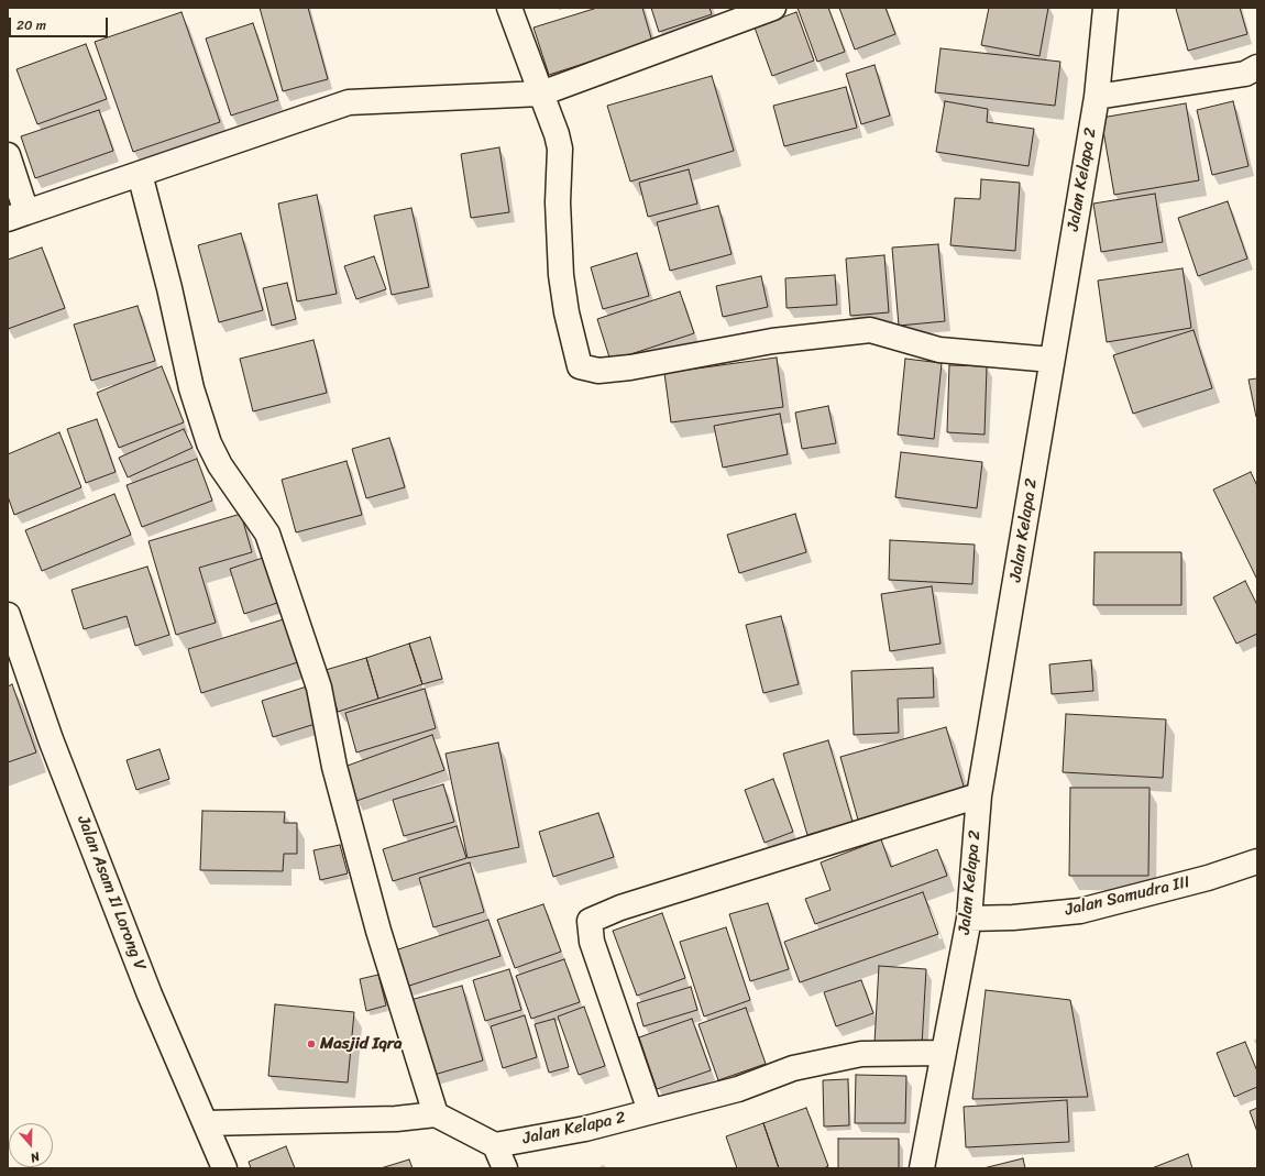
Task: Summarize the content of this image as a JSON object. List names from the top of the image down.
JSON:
{
  "streets": {
    "street": ["Jalan Kelapa 2", "Jalan Asam II Lorong V", "Jalan Samudra III"]
  },
  "crossings": [
    ["Jalan Kelapa 2", "Jalan Samudra III"]
  ],
  "places": ["Masjid Iqra"],
  "scale_bar": "20 m",
  "north": "bottom"
}
